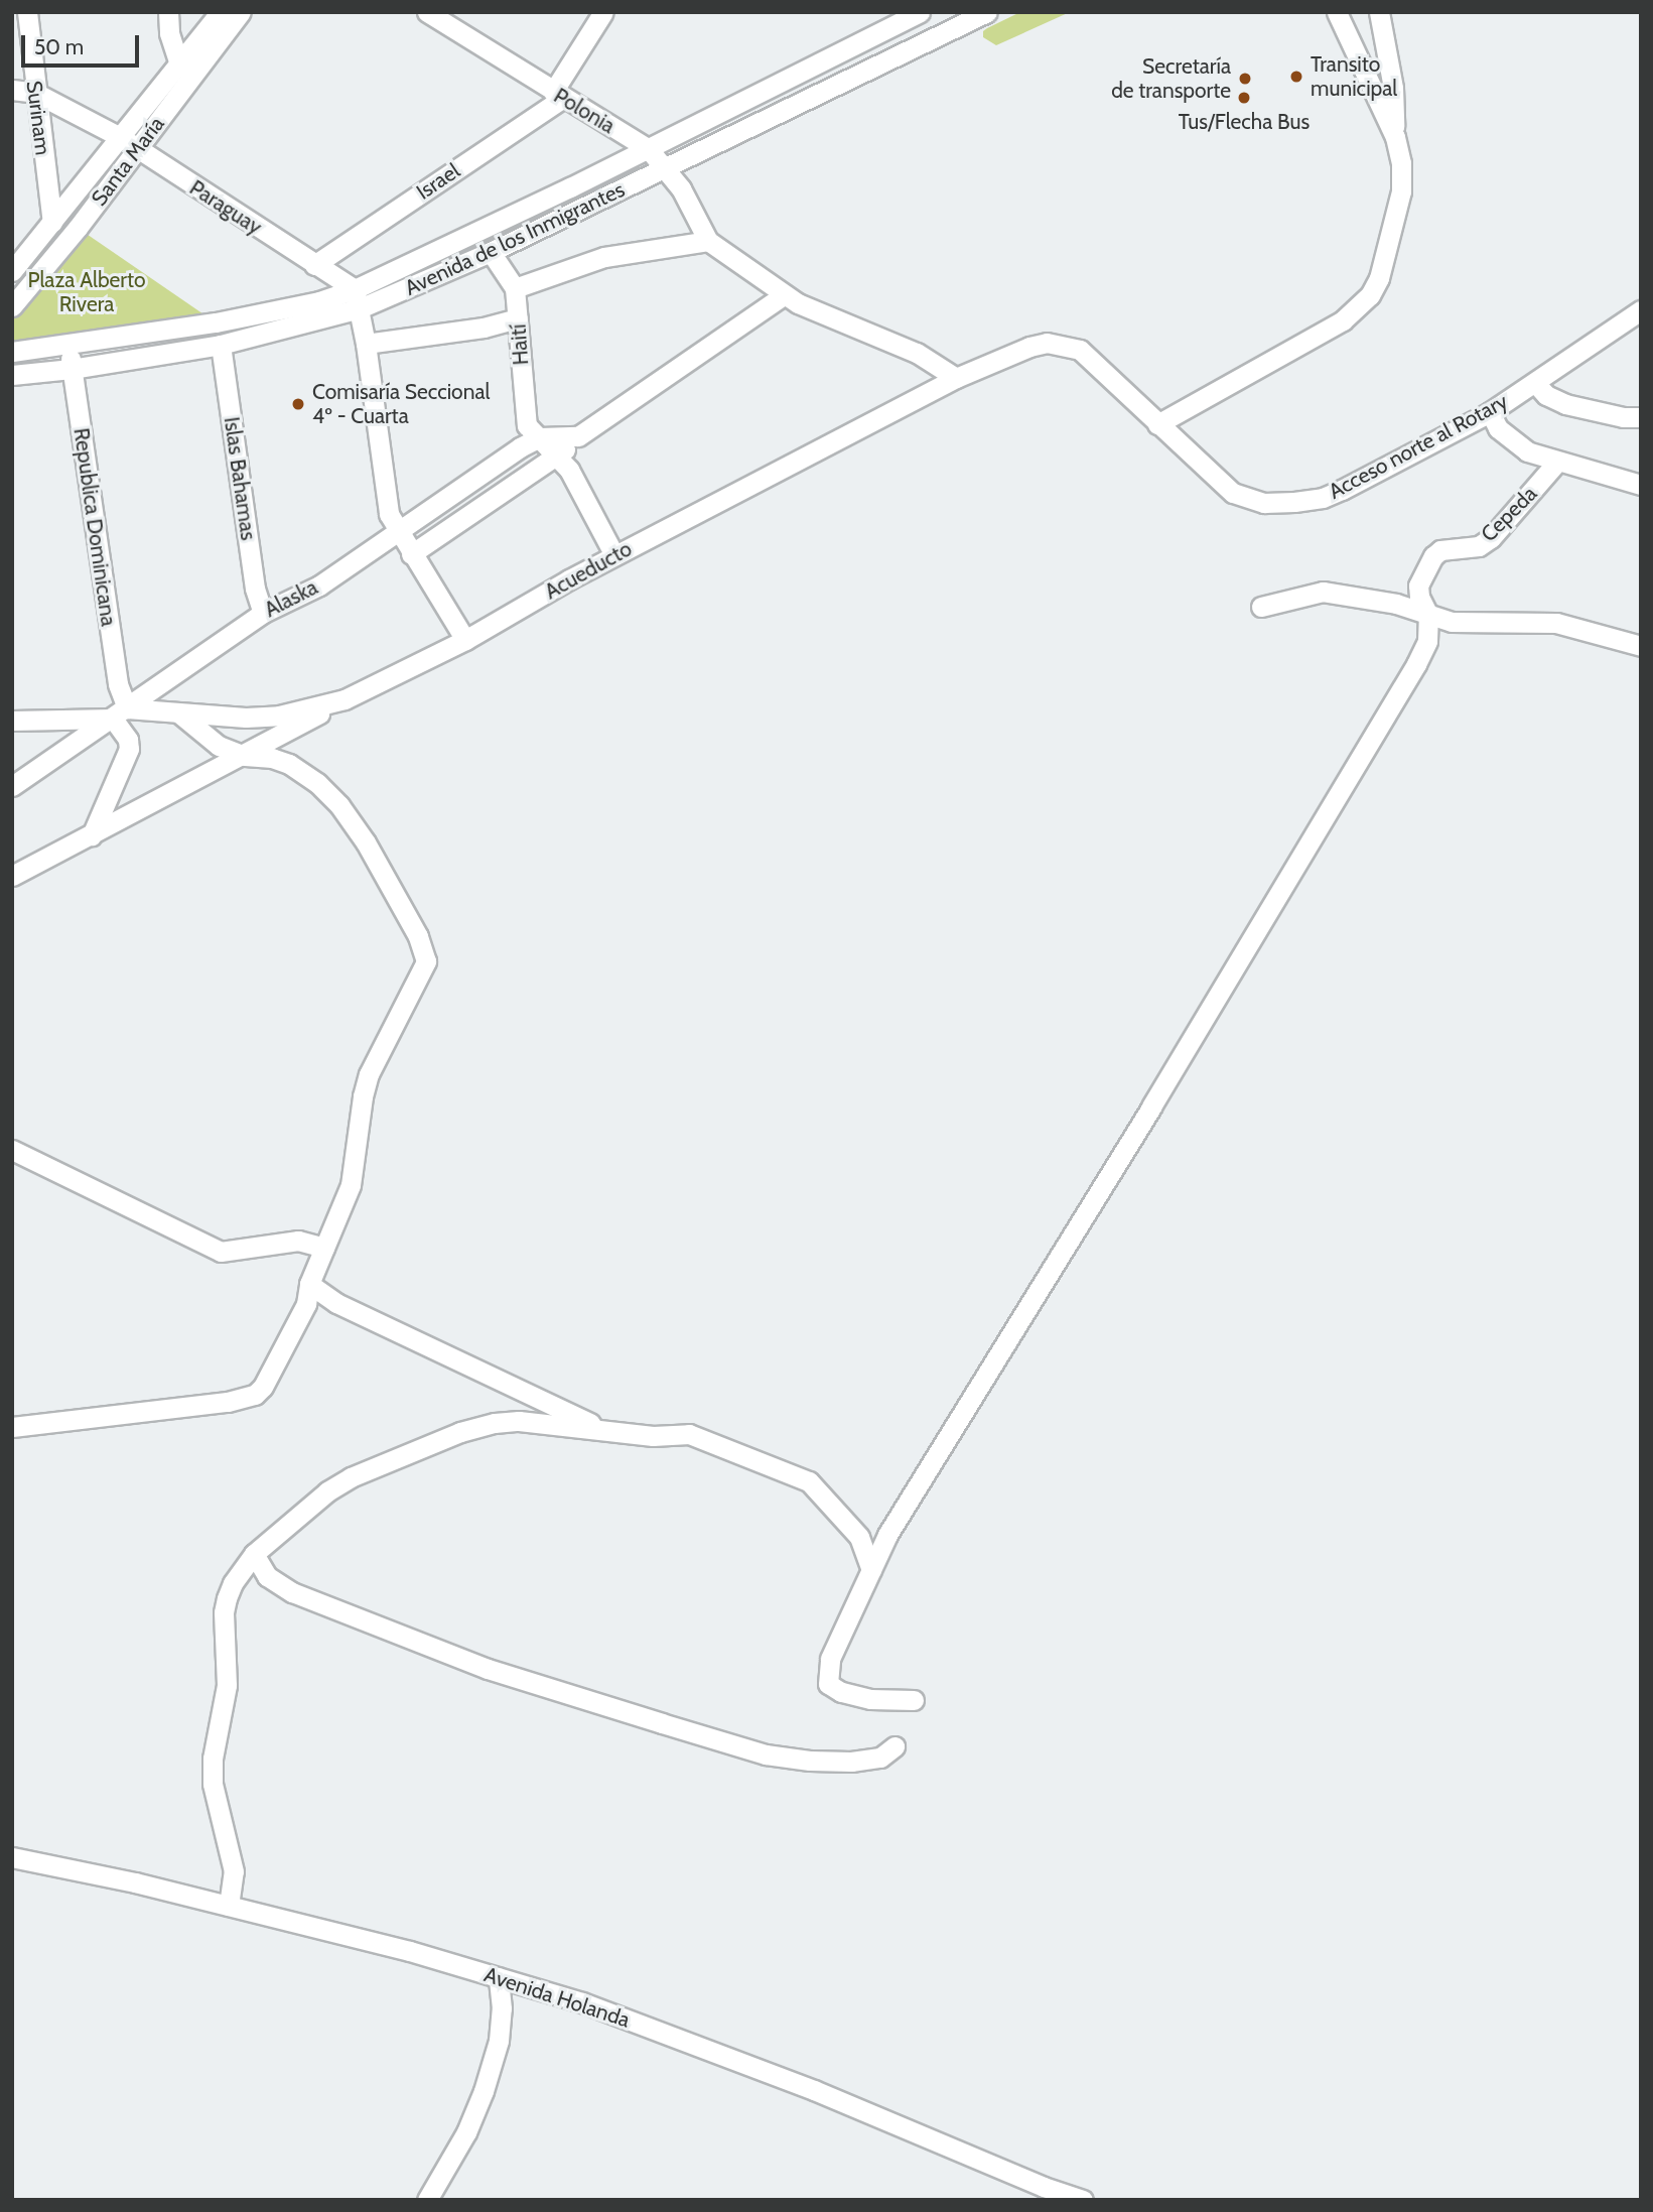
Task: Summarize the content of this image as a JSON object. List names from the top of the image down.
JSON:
{
  "streets": {
    "street": [
      "Polonia",
      "Surinam",
      "Santa María",
      "Israel",
      "Paraguay",
      "Avenida de los Inmigrantes",
      "Haití",
      "Acceso norte al Rotary",
      "Islas Bahamas",
      "Cepeda",
      "Republica Dominicana",
      "Acueducto",
      "Alaska",
      "Avenida Holanda"
    ]
  },
  "crossings": [
    ["Polonia", "Israel"],
    ["Polonia", "Avenida de los Inmigrantes"],
    ["Surinam", "Santa María"],
    ["Surinam", "Paraguay"],
    ["Santa María", "Paraguay"],
    ["Israel", "Paraguay"],
    ["Paraguay", "Avenida de los Inmigrantes"],
    ["Avenida de los Inmigrantes", "Haití"],
    ["Avenida de los Inmigrantes", "Islas Bahamas"],
    ["Avenida de los Inmigrantes", "Republica Dominicana"],
    ["Haití", "Acueducto"],
    ["Haití", "Alaska"],
    ["Acceso norte al Rotary", "Acueducto"],
    ["Islas Bahamas", "Alaska"],
    ["Republica Dominicana", "Acueducto"],
    ["Republica Dominicana", "Alaska"],
    ["Acueducto", "Alaska"]
  ],
  "parks": ["Plaza Alberto Rivera"],
  "places": [
    "Transito municipal",
    "Secretaría de transporte",
    "Tus/Flecha Bus",
    "Comisaría Seccional 4º - Cuarta"
  ],
  "scale_bar": "50 m"
}
